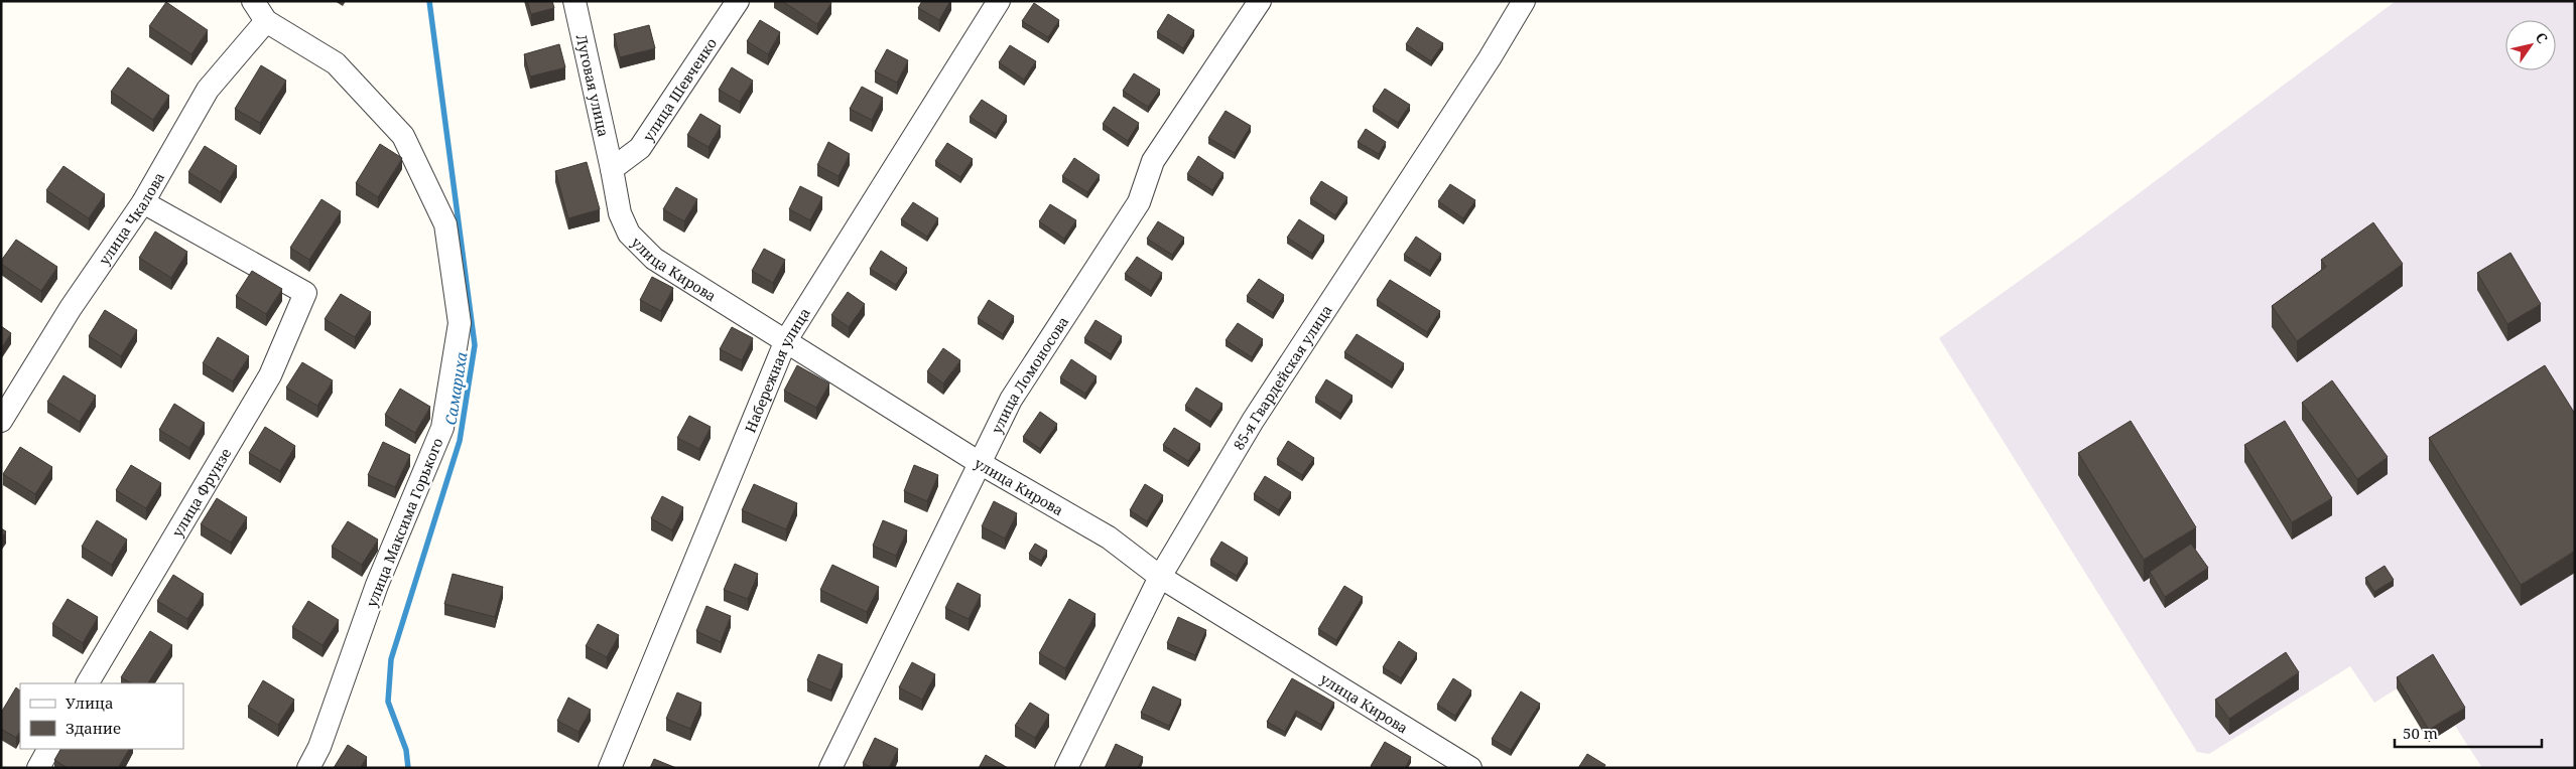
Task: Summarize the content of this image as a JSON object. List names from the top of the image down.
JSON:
{
  "streets": {
    "street": [
      "Луговая улица",
      "улица Шевченко",
      "улица Чкалова",
      "улица Кирова",
      "Набережная улица",
      "улица Ломоносова",
      "85-я Гвардейская улица",
      "улица Фрунзе",
      "улица Максима Горького"
    ]
  },
  "crossings": [
    ["Луговая улица", "улица Шевченко"],
    ["Луговая улица", "улица Кирова"],
    ["улица Шевченко", "улица Кирова"],
    ["улица Чкалова", "улица Фрунзе"],
    ["улица Чкалова", "улица Максима Горького"],
    ["улица Кирова", "Набережная улица"],
    ["улица Кирова", "улица Ломоносова"],
    ["улица Кирова", "85-я Гвардейская улица"]
  ],
  "water": ["Самариха"],
  "legend": ["Улица", "Здание"],
  "scale_bar": "50 m",
  "north": "top right"
}
